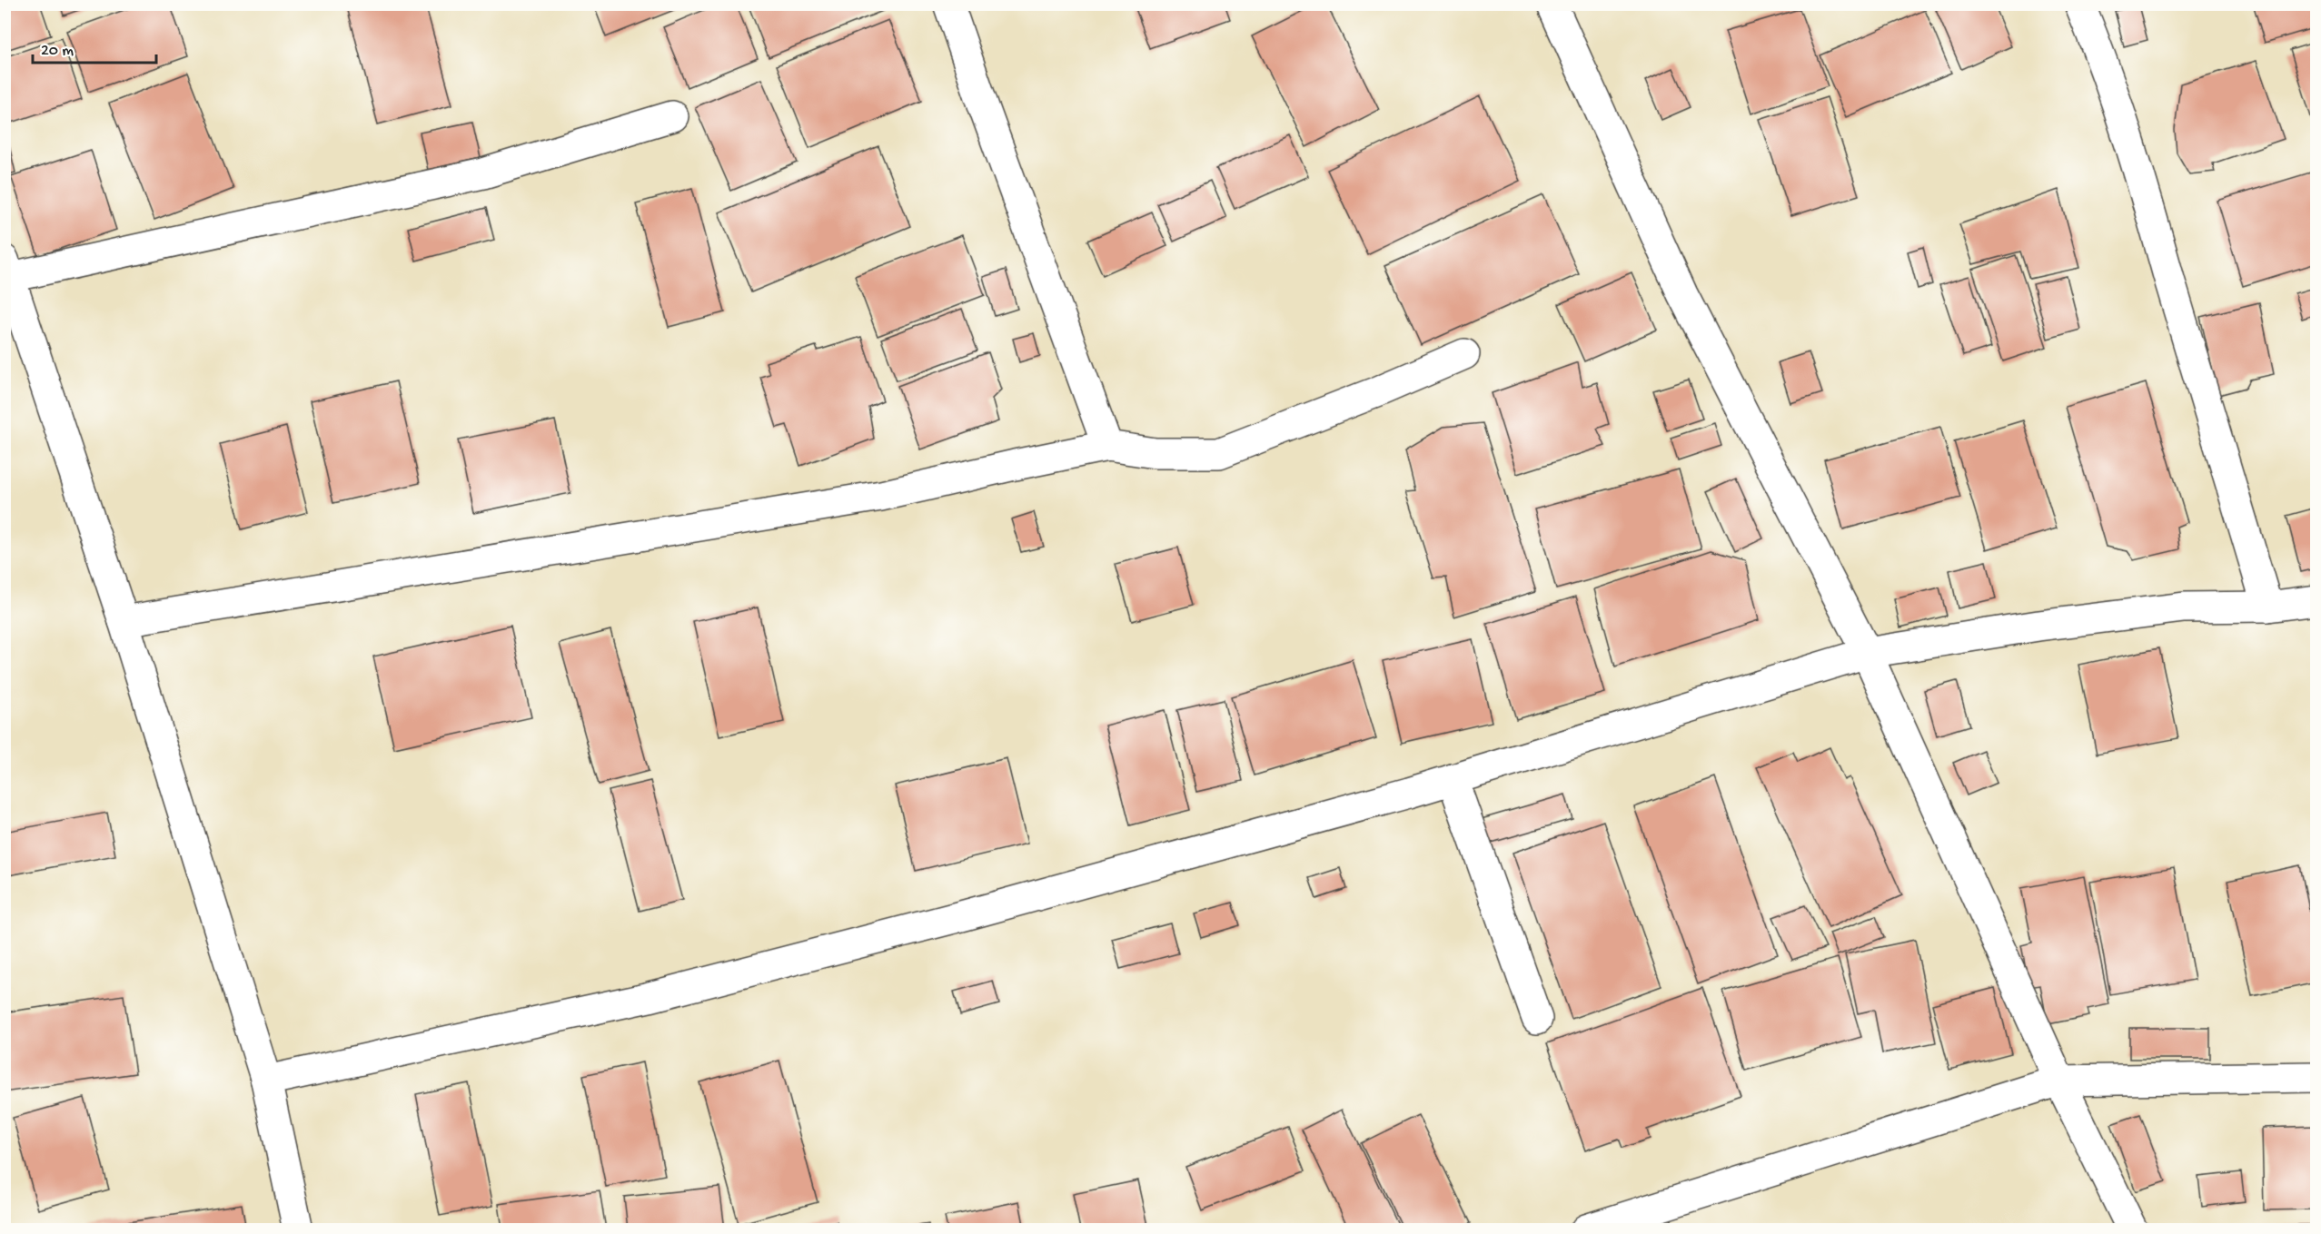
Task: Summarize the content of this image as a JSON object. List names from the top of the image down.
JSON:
{
  "scale_bar": "20 m"
}
